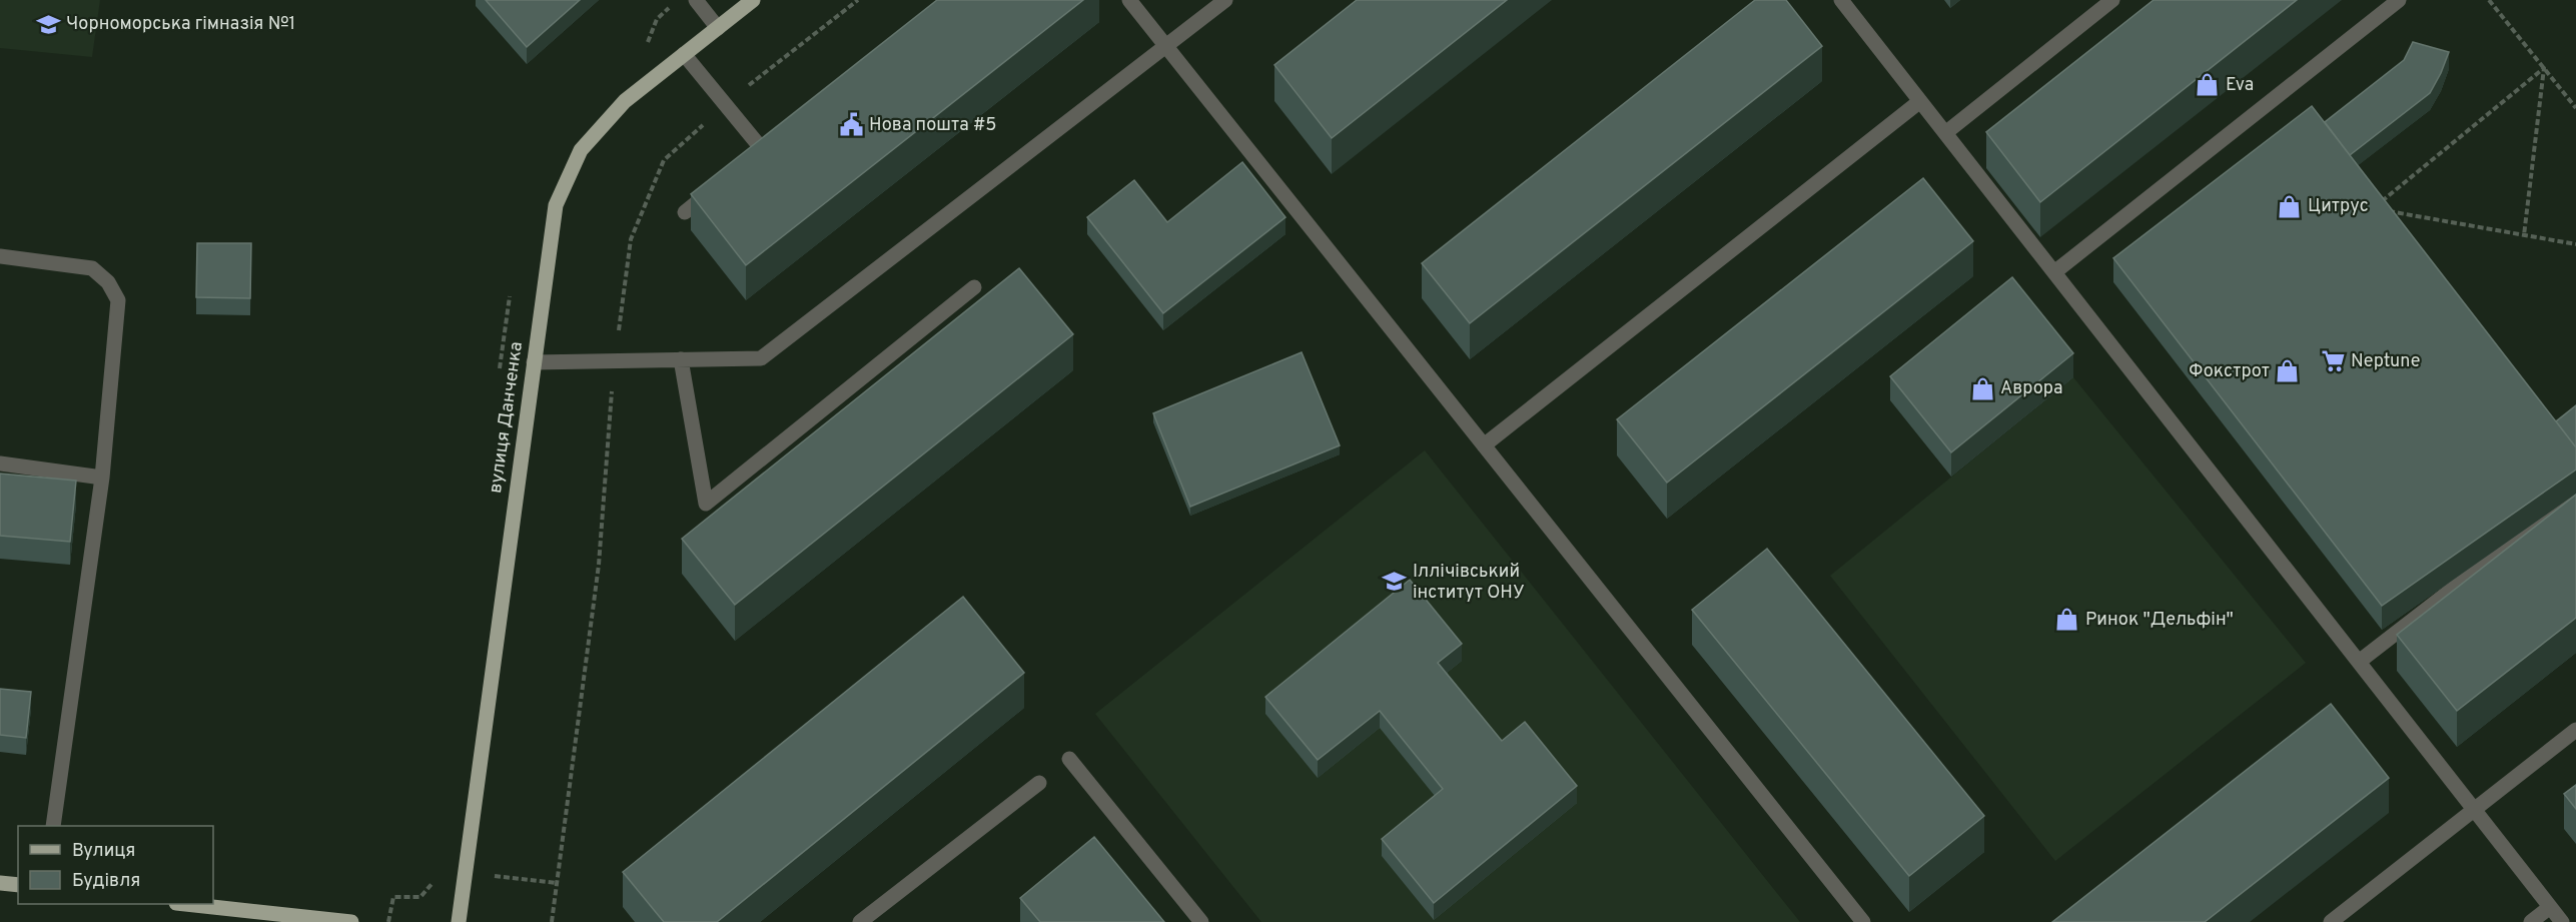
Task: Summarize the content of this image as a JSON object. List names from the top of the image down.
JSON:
{
  "streets": {
    "main road": ["вулиця Данченка"]
  },
  "places": {
    "school or university": ["Чорноморська гімназія №1", "Іллічівський інститут ОНУ"],
    "shop": [
      "Eva",
      "Цитрус",
      "Фокстрот",
      "Аврора",
      "Ринок \"Дельфін\""
    ],
    "public building": ["Нова пошта #5"],
    "supermarket": ["Neptune"]
  },
  "legend": ["Вулиця", "Будівля"]
}
